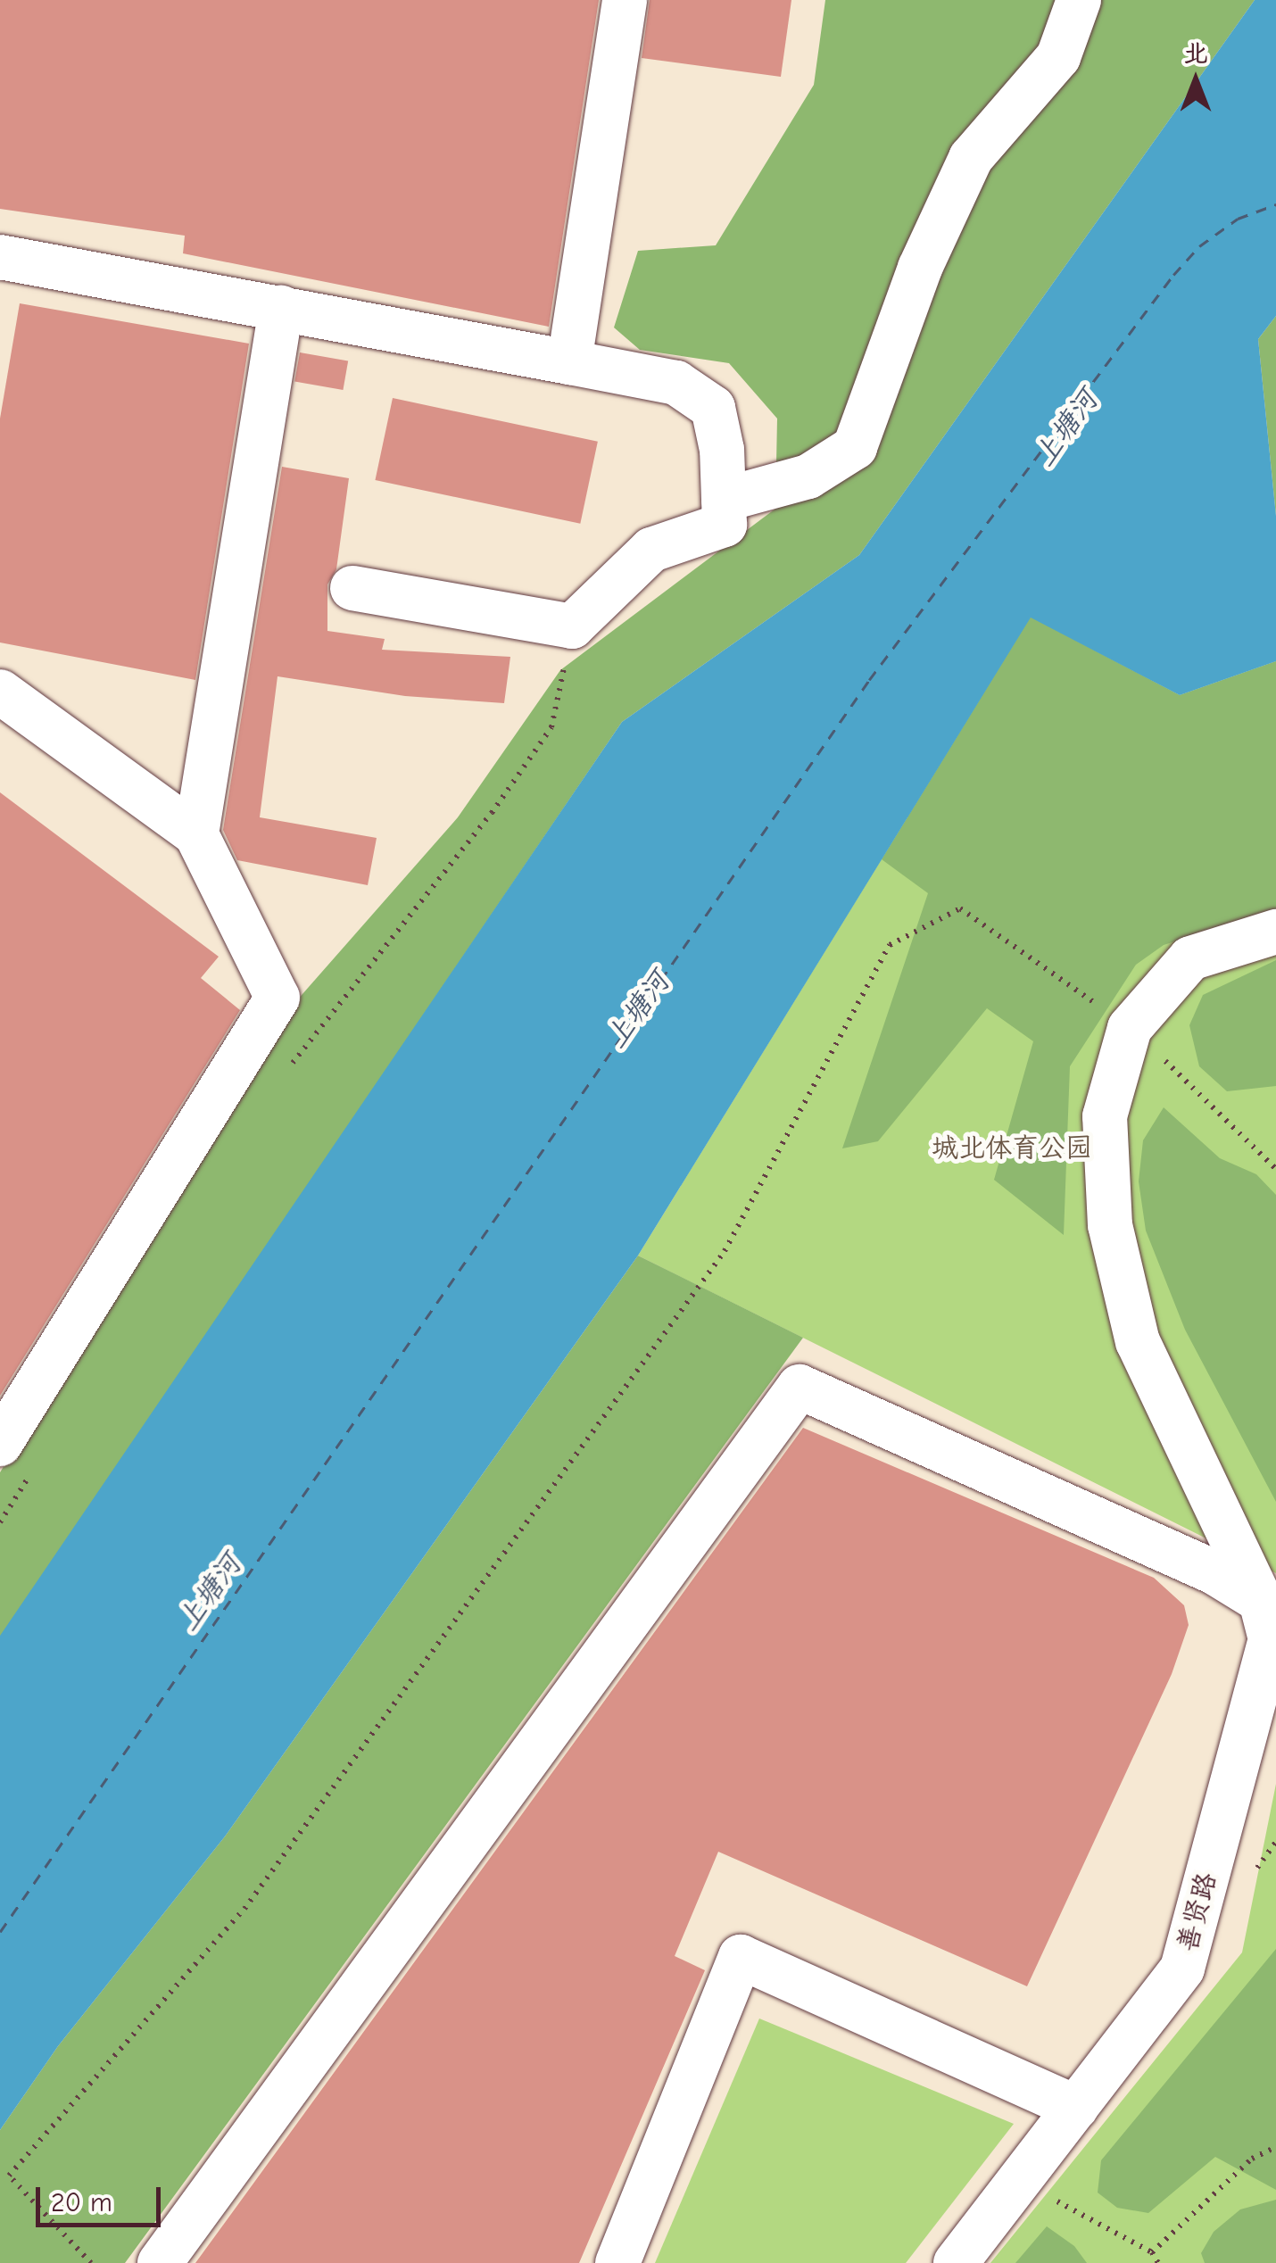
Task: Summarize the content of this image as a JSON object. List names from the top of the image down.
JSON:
{
  "streets": {
    "street": ["善贤路"]
  },
  "water": ["上塘河"],
  "parks": ["城北体育公园"],
  "scale_bar": "20 m",
  "north": "top"
}
